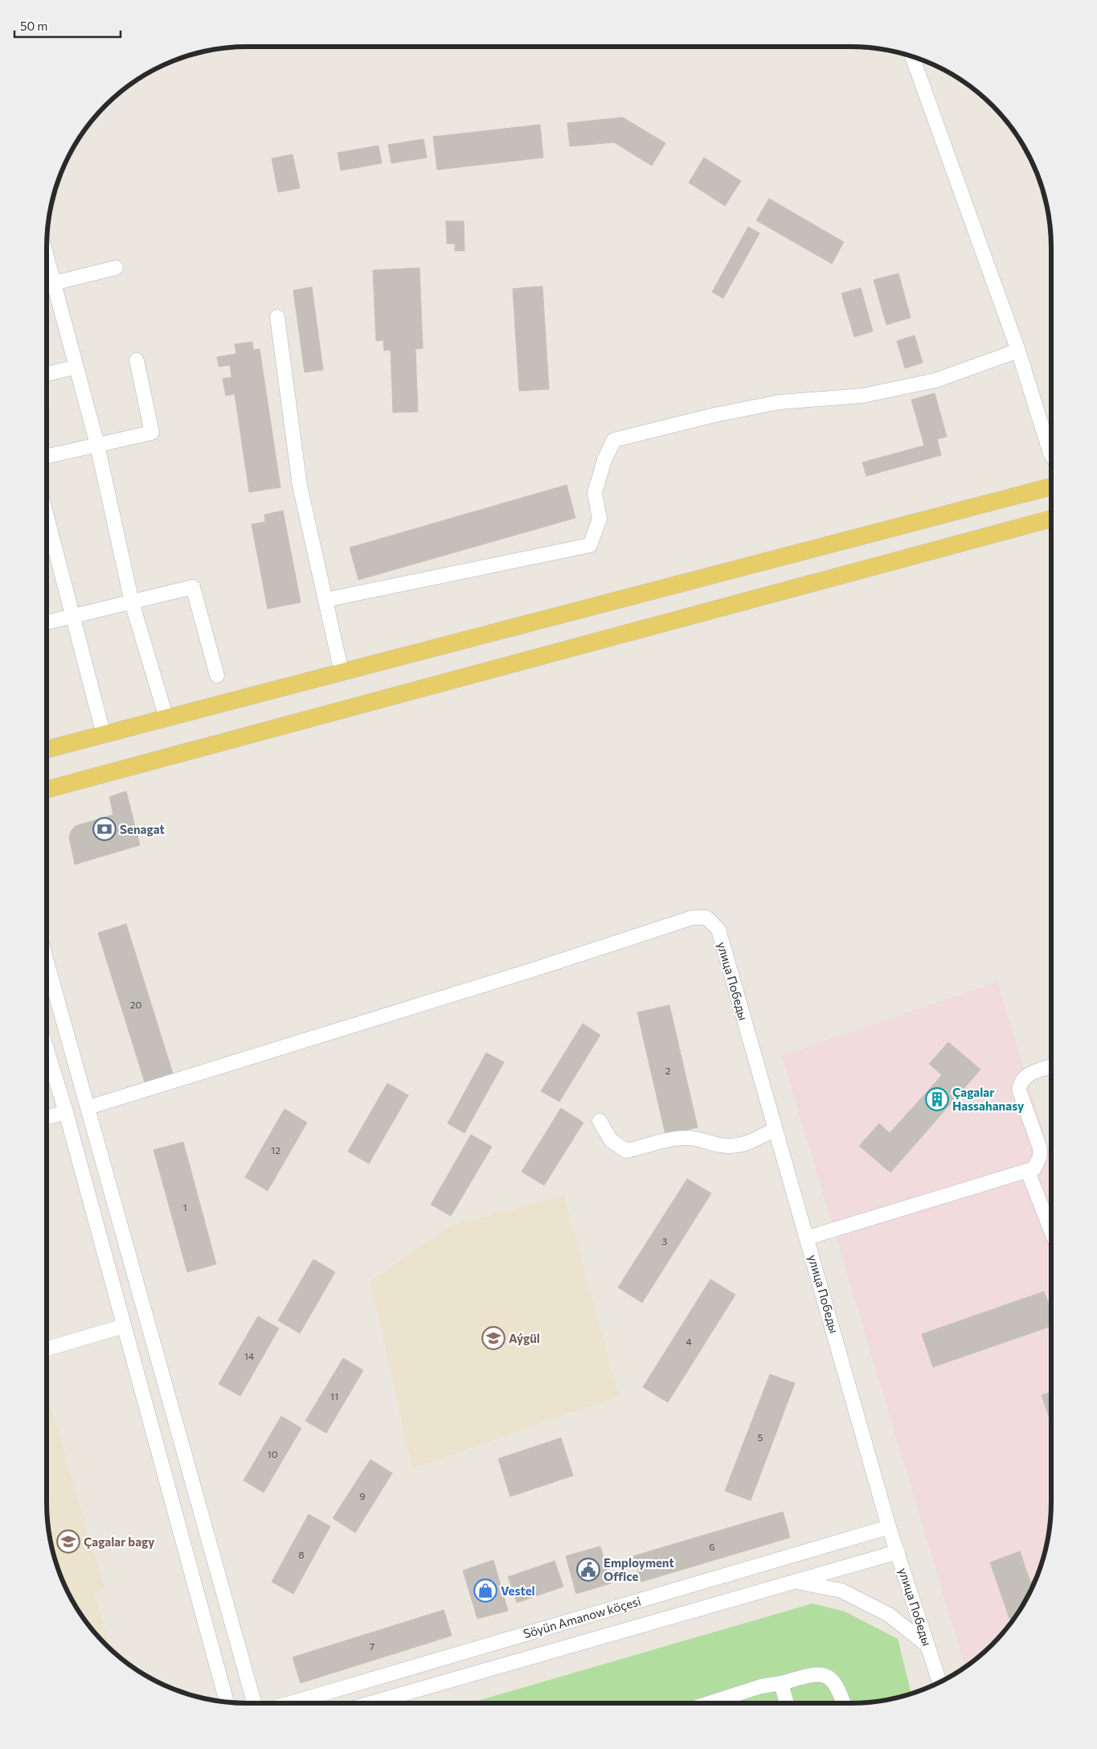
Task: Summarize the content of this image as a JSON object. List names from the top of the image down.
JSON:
{
  "streets": {
    "street": ["улица Победы", "Söyün Amanow köçesi"]
  },
  "crossings": [
    ["улица Победы", "Söyün Amanow köçesi"]
  ],
  "places": {
    "bank": ["Senagat"],
    "building": ["Çagalar Hassahanasy"],
    "school or university": ["Aýgül", "Çagalar bagy"],
    "public building": ["Employment Office"],
    "shop": ["Vestel"]
  },
  "house_numbers": [
    "20",
    "2",
    "12",
    "1",
    "3",
    "4",
    "14",
    "11",
    "5",
    "10",
    "9",
    "6",
    "8",
    "7"
  ],
  "scale_bar": "50 m"
}
